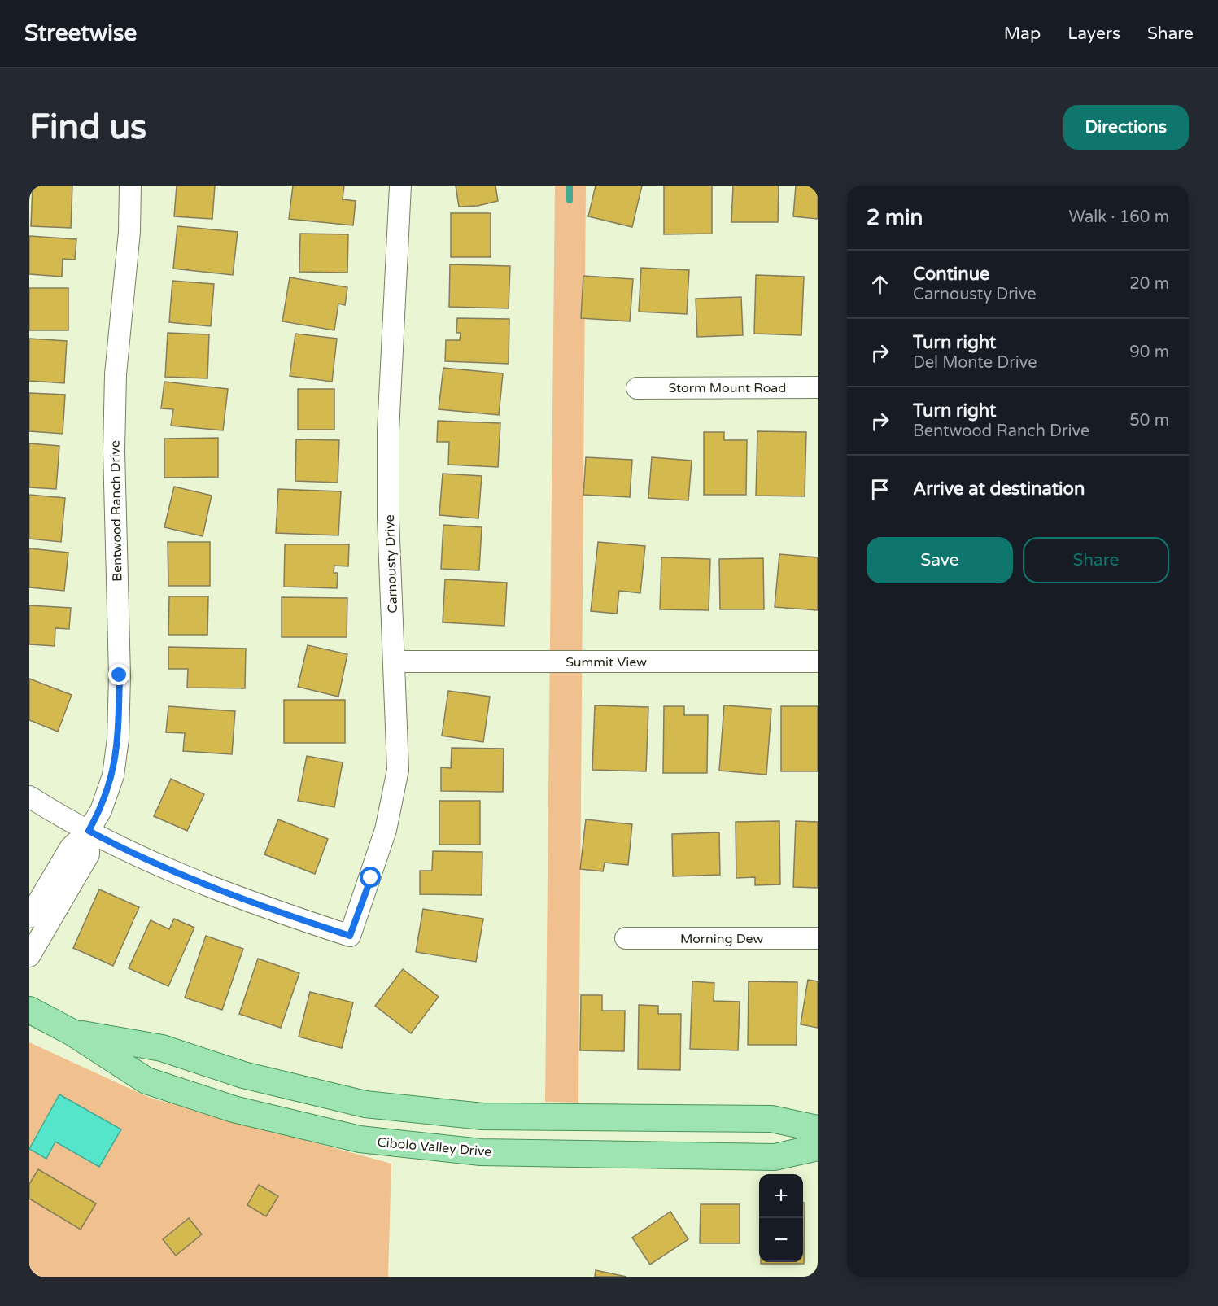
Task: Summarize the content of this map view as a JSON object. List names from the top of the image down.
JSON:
{
  "streets": {
    "main road": ["Cibolo Valley Drive"],
    "street": [
      "Storm Mount Road",
      "Bentwood Ranch Drive",
      "Carnousty Drive",
      "Summit View",
      "Morning Dew"
    ]
  },
  "crossings": [
    ["Bentwood Ranch Drive", "Carnousty Drive"],
    ["Carnousty Drive", "Summit View"]
  ],
  "page": {
    "header": "Streetwise",
    "nav": ["Map", "Layers", "Share"],
    "buttons": [
      "Directions",
      ["Save", "Share"]
    ],
    "title": "Find us",
    "heading": ["2 min", "Walk · 160 m"],
    "list": [
      ["Continue", "Carnousty Drive", "20 m"],
      ["Turn right", "Del Monte Drive", "90 m"],
      ["Turn right", "Bentwood Ranch Drive", "50 m"],
      "Arrive at destination"
    ],
    "map_buttons": ["+", "−"]
  }
}
